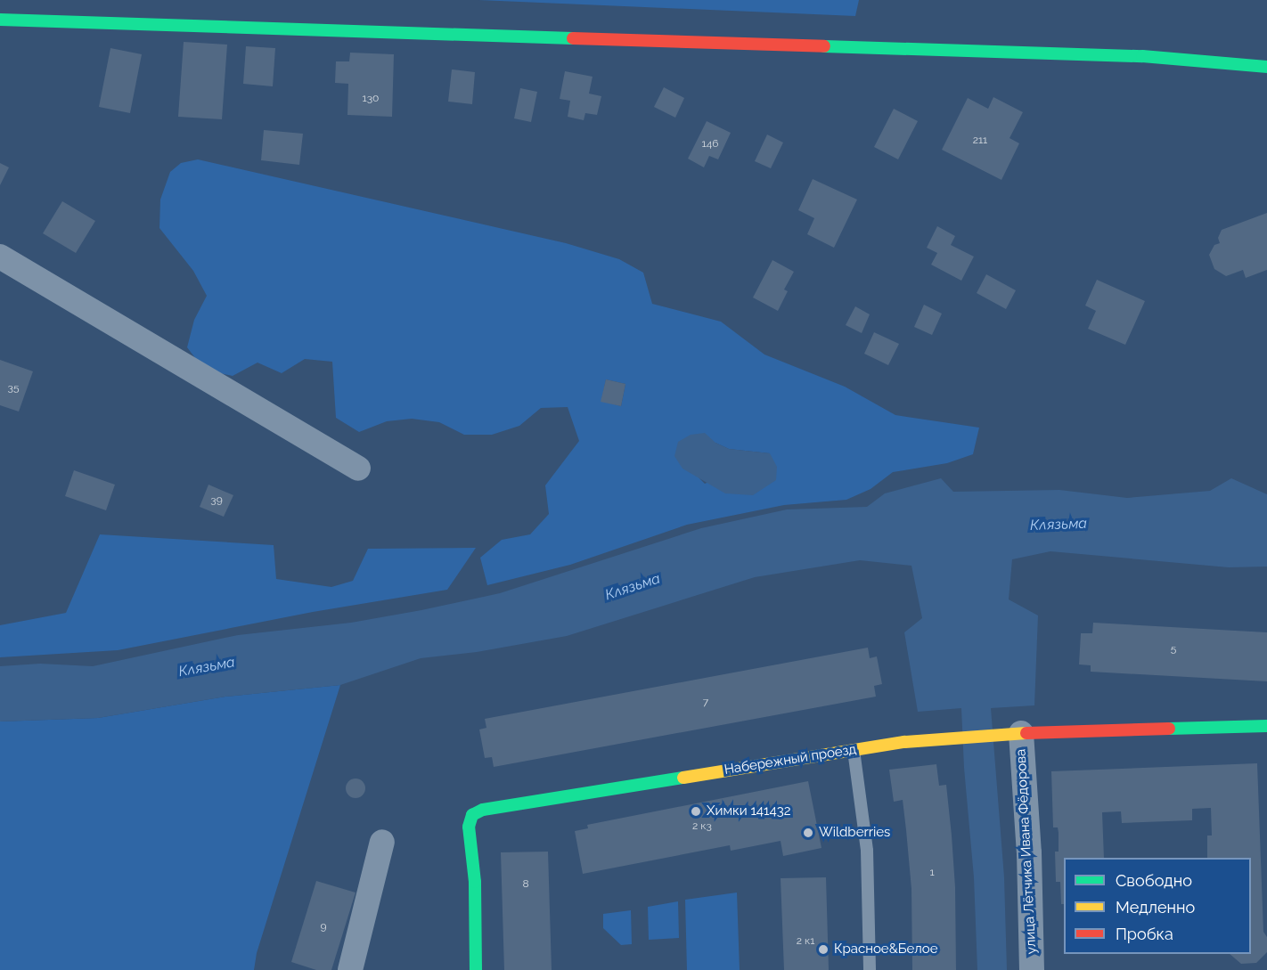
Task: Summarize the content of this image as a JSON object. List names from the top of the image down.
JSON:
{
  "streets": {
    "street": ["Набережный проезд", "улица Лётчика Ивана Фёдорова"]
  },
  "crossings": [
    ["Набережный проезд", "улица Лётчика Ивана Фёдорова"]
  ],
  "water": ["Клязьма"],
  "places": ["Химки 141432", "Wildberries", "Красное&Белое"],
  "house_numbers": [
    "130",
    "211",
    "146",
    "35",
    "39",
    "5",
    "7",
    "2 к3",
    "1",
    "8",
    "9",
    "2 к1"
  ],
  "legend": ["Свободно", "Медленно", "Пробка"]
}
